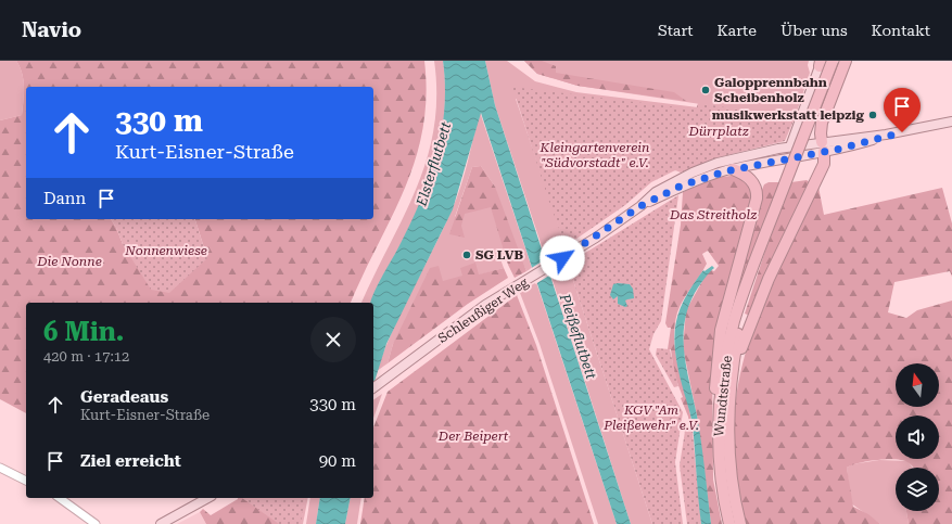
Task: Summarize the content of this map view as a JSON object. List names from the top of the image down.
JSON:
{
  "streets": {
    "highway": ["Wundtstraße"],
    "main road": ["Schleußiger Weg"]
  },
  "water": ["Elsterflutbett", "Pleißeflutbett"],
  "parks": [
    "Dürrplatz",
    "Kleingartenverein \"Südvorstadt\" e.V.",
    "Das Streitholz",
    "Nonnenwiese",
    "Die Nonne",
    "KGV \"Am Pleißewehr\" e.V.",
    "Der Beipert"
  ],
  "places": ["Galopprennbahn Scheibenholz", "musikwerkstatt leipzig", "SG LVB"],
  "north": "top",
  "page": {
    "header": "Navio",
    "nav": [
      "Start",
      "Karte",
      "Über uns",
      "Kontakt"
    ],
    "turn": ["330 m", "Kurt-Eisner-Straße"],
    "then": "Dann",
    "heading": ["6 Min.", "420 m · 17:12"],
    "list": [
      {
        "name": "Geradeaus",
        "note": "Kurt-Eisner-Straße",
        "value": "330 m"
      },
      {
        "name": "Ziel erreicht",
        "value": "90 m"
      }
    ]
  }
}
